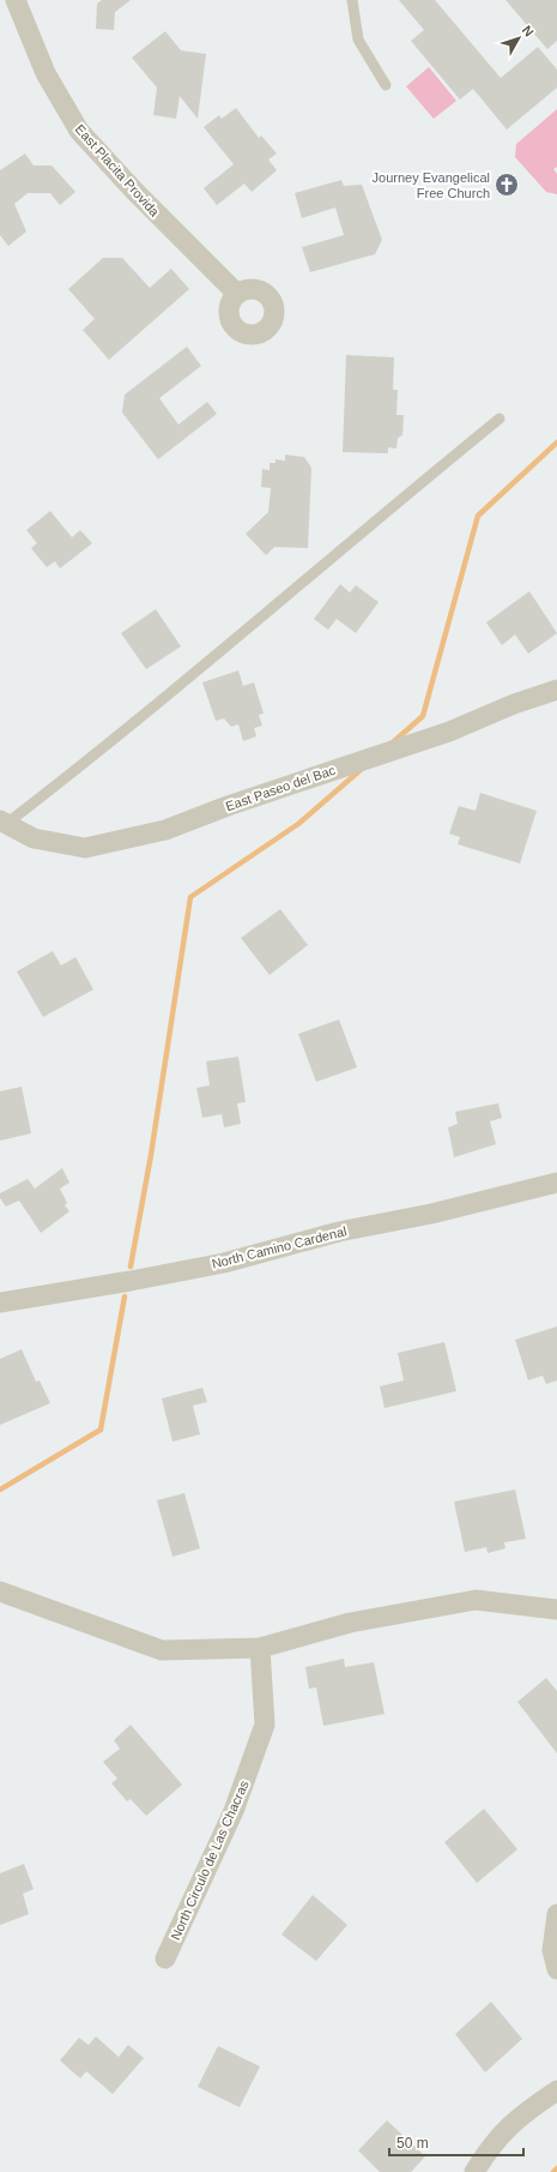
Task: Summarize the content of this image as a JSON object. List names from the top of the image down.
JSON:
{
  "streets": {
    "street": [
      "East Placita Provida",
      "East Paseo del Bac",
      "North Camino Cardenal",
      "North Circulo de Las Chacras"
    ]
  },
  "places": {
    "church": ["Journey Evangelical Free Church"]
  },
  "scale_bar": "50 m",
  "north": "top right"
}
